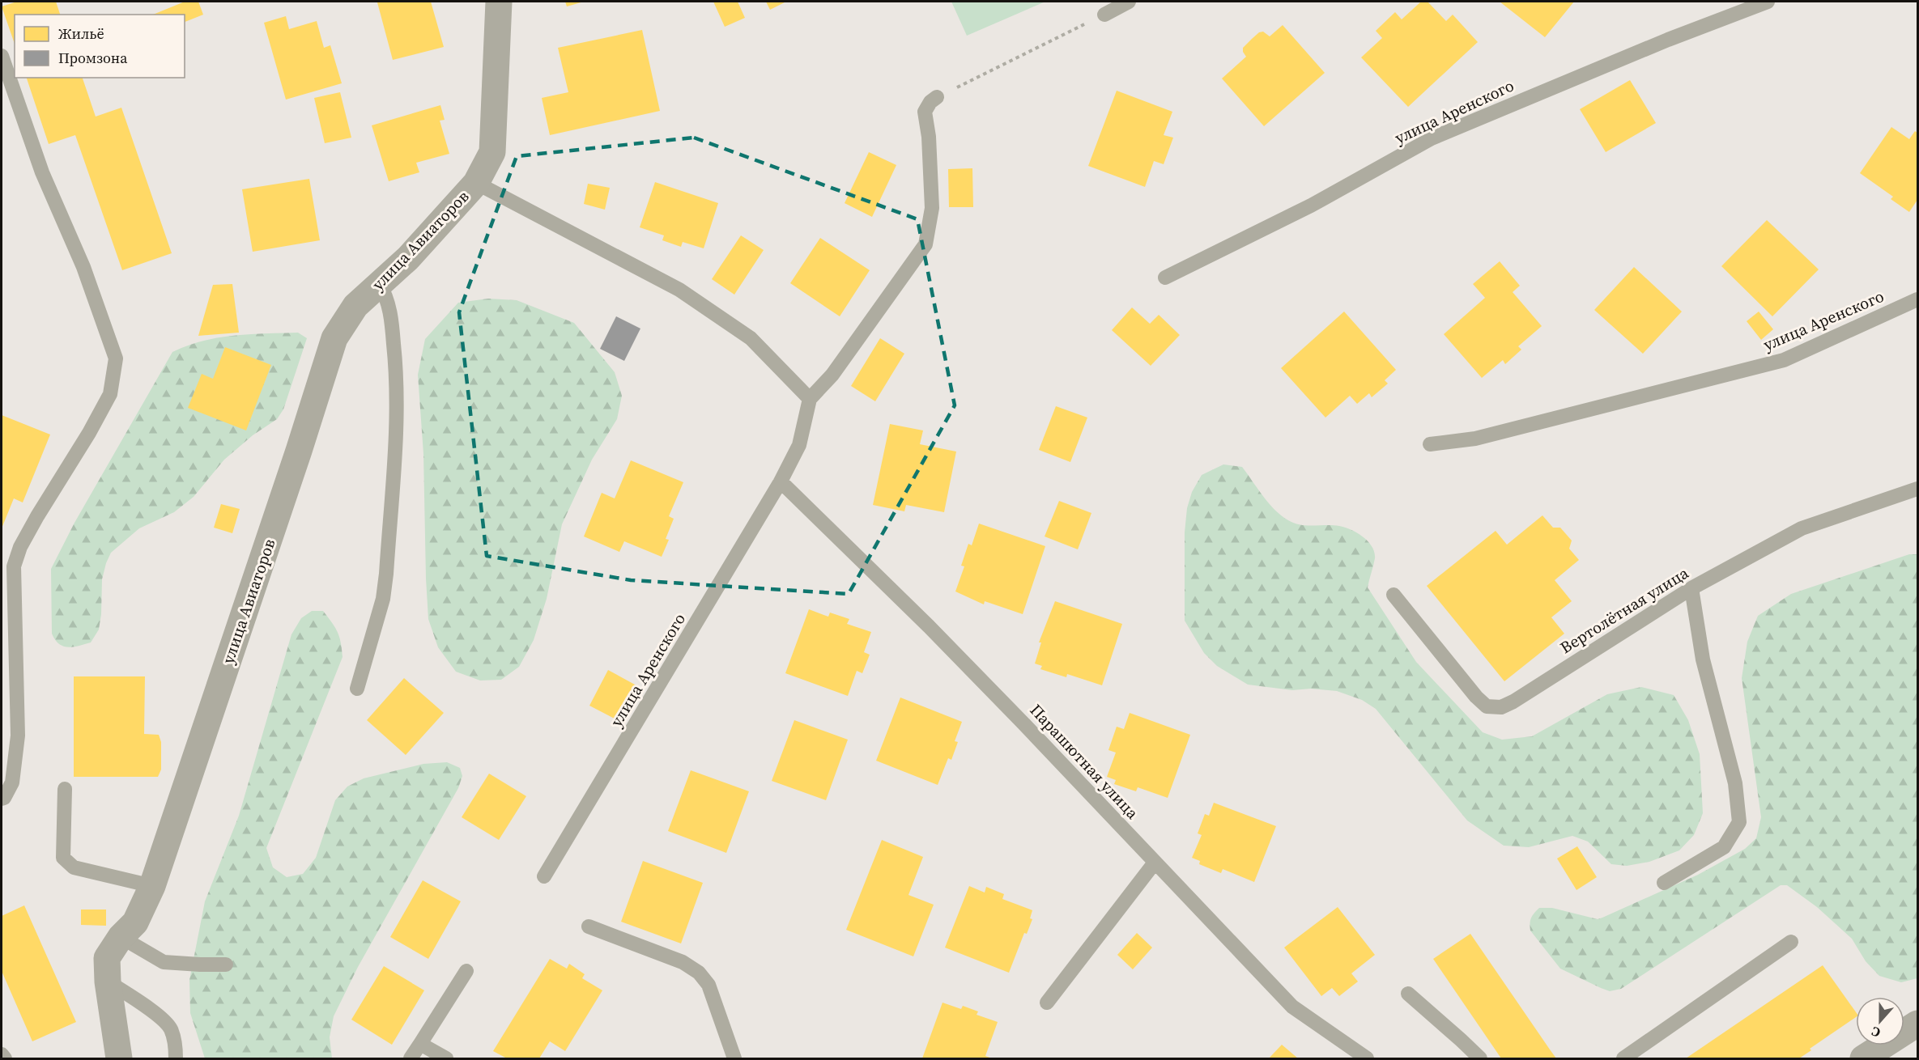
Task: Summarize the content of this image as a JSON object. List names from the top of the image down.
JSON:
{
  "streets": {
    "street": ["улица Авиаторов"],
    "lane": ["улица Аренского", "Вертолётная улица", "Парашютная улица"]
  },
  "crossings": [
    ["улица Аренского", "улица Авиаторов"],
    ["улица Аренского", "Парашютная улица"]
  ],
  "legend": ["Жильё", "Промзона"],
  "north": "bottom"
}
